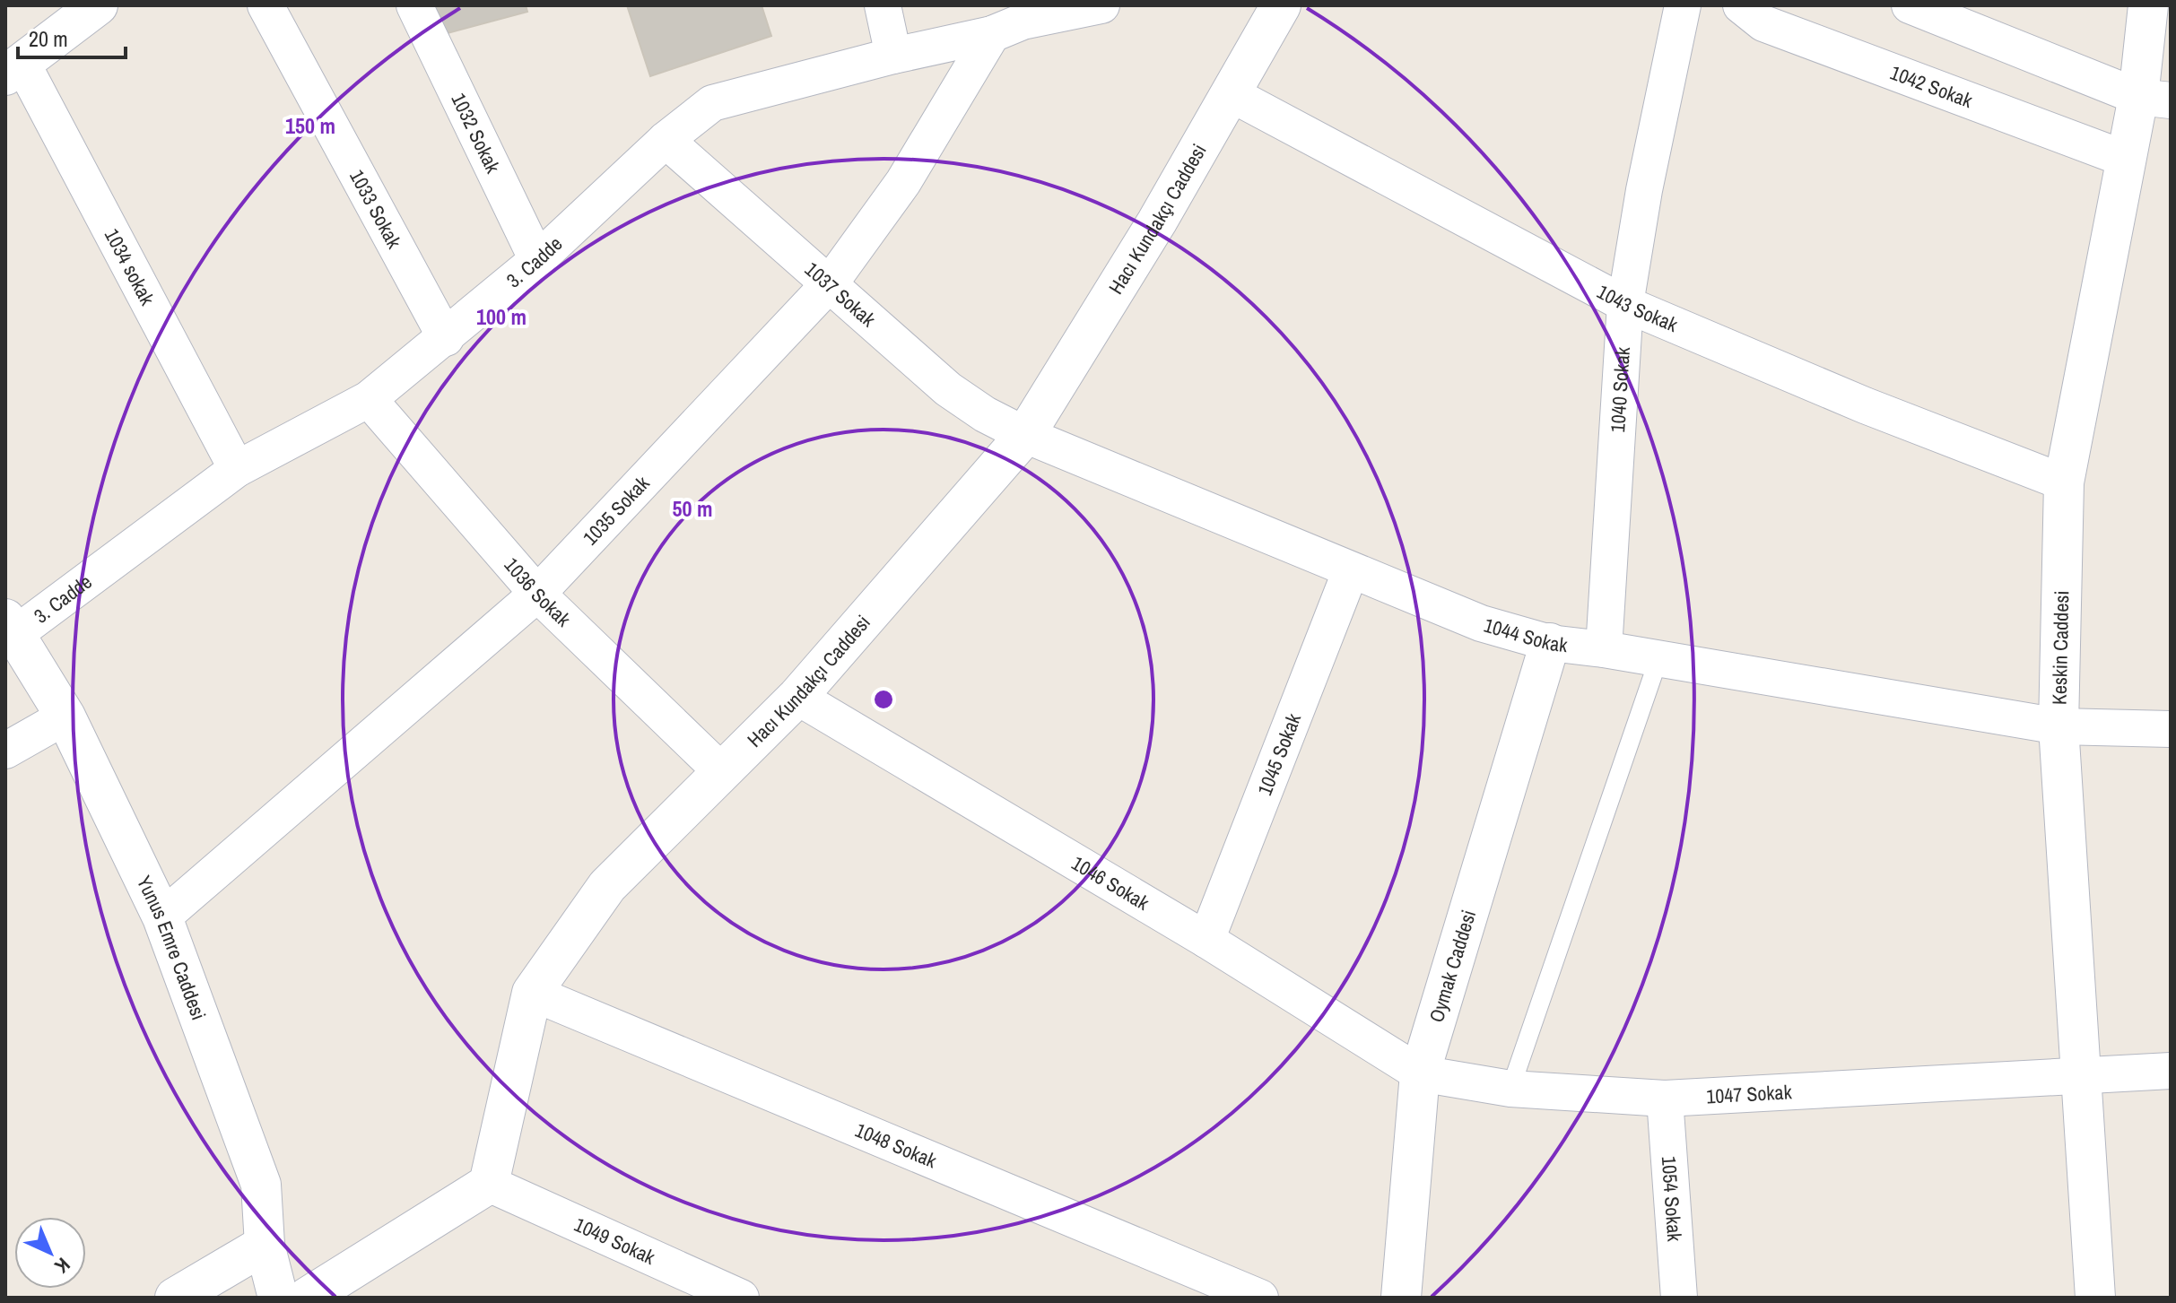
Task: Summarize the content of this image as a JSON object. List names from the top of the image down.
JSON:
{
  "streets": {
    "street": [
      "1042 Sokak",
      "1032 Sokak",
      "1033 Sokak",
      "Hacı Kundakçı Caddesi",
      "3. Cadde",
      "1034 sokak",
      "1037 Sokak",
      "1043 Sokak",
      "1040 Sokak",
      "1035 Sokak",
      "1036 Sokak",
      "1044 Sokak",
      "Keskin Caddesi",
      "1045 Sokak",
      "1046 Sokak",
      "Yunus Emre Caddesi",
      "Oymak Caddesi",
      "1047 Sokak",
      "1048 Sokak",
      "1054 Sokak",
      "1049 Sokak"
    ]
  },
  "crossings": [
    ["1042 Sokak", "Keskin Caddesi"],
    ["1032 Sokak", "3. Cadde"],
    ["1033 Sokak", "3. Cadde"],
    ["Hacı Kundakçı Caddesi", "1037 Sokak"],
    ["Hacı Kundakçı Caddesi", "1043 Sokak"],
    ["Hacı Kundakçı Caddesi", "1036 Sokak"],
    ["Hacı Kundakçı Caddesi", "1044 Sokak"],
    ["Hacı Kundakçı Caddesi", "1046 Sokak"],
    ["Hacı Kundakçı Caddesi", "1048 Sokak"],
    ["Hacı Kundakçı Caddesi", "1049 Sokak"],
    ["3. Cadde", "1034 sokak"],
    ["3. Cadde", "1037 Sokak"],
    ["3. Cadde", "1035 Sokak"],
    ["3. Cadde", "1036 Sokak"],
    ["3. Cadde", "Yunus Emre Caddesi"],
    ["1037 Sokak", "1035 Sokak"],
    ["1037 Sokak", "1044 Sokak"],
    ["1043 Sokak", "1040 Sokak"],
    ["1043 Sokak", "Keskin Caddesi"],
    ["1040 Sokak", "1044 Sokak"],
    ["1035 Sokak", "1036 Sokak"],
    ["1035 Sokak", "Yunus Emre Caddesi"],
    ["1044 Sokak", "Keskin Caddesi"],
    ["1044 Sokak", "1045 Sokak"],
    ["1044 Sokak", "Oymak Caddesi"],
    ["Keskin Caddesi", "1047 Sokak"],
    ["1045 Sokak", "1046 Sokak"],
    ["1046 Sokak", "Oymak Caddesi"],
    ["1046 Sokak", "1047 Sokak"],
    ["Oymak Caddesi", "1047 Sokak"],
    ["1047 Sokak", "1054 Sokak"]
  ],
  "scale_bar": "20 m",
  "north": "bottom right",
  "rings": ["150 m", "100 m", "50 m"]
}
